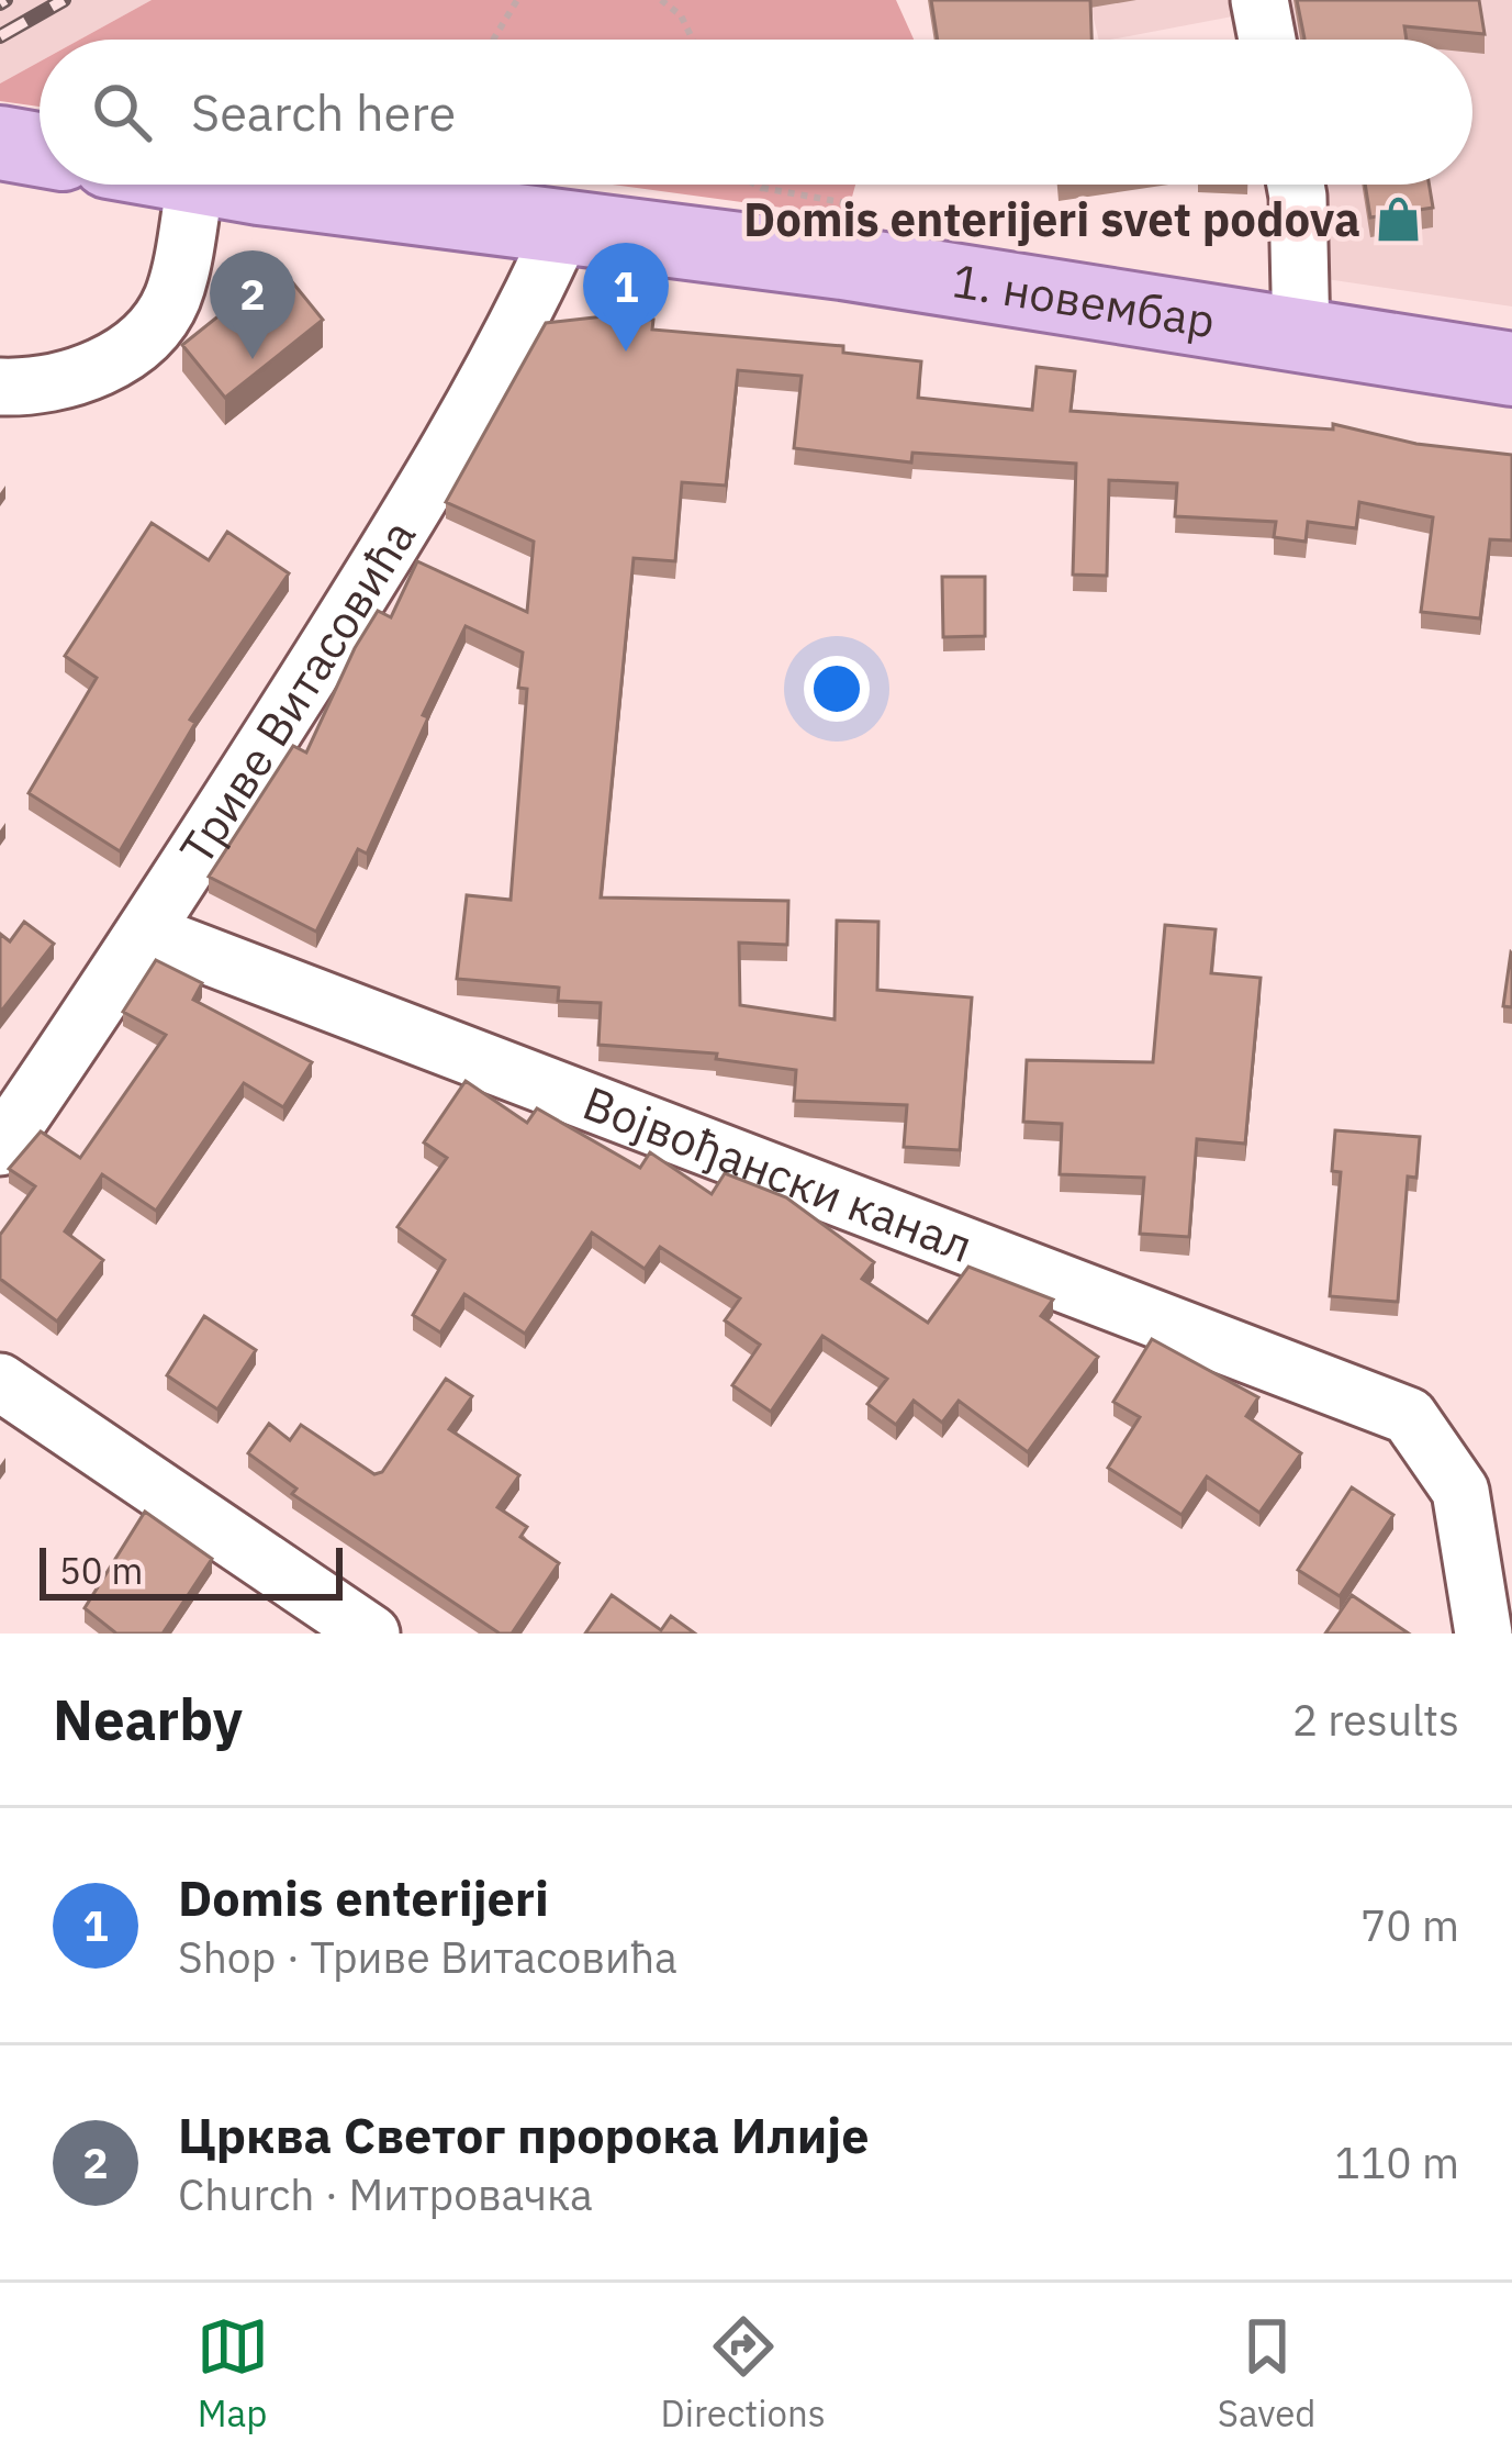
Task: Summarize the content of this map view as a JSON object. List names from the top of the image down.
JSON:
{
  "streets": {
    "main road": ["1. новембар"],
    "street": ["Триве Витасовића", "Војвођански канал"]
  },
  "crossings": [
    ["1. новембар", "Триве Витасовића"],
    ["Триве Витасовића", "Војвођански канал"]
  ],
  "places": {
    "shop": ["Domis enterijeri svet podova"]
  },
  "scale_bar": "50 m",
  "page": {
    "search": "Search here",
    "pins": ["1", "2"],
    "scale": "50 m",
    "heading": ["Nearby", "2 results"],
    "list": [
      {
        "mark": "1",
        "name": "Domis enterijeri",
        "note": "Shop · Триве Витасовића",
        "value": "70 m"
      },
      {
        "mark": "2",
        "name": "Црква Светог пророка Илије",
        "note": "Church · Митровачка",
        "value": "110 m"
      }
    ],
    "nav": ["Map", "Directions", "Saved"]
  }
}
